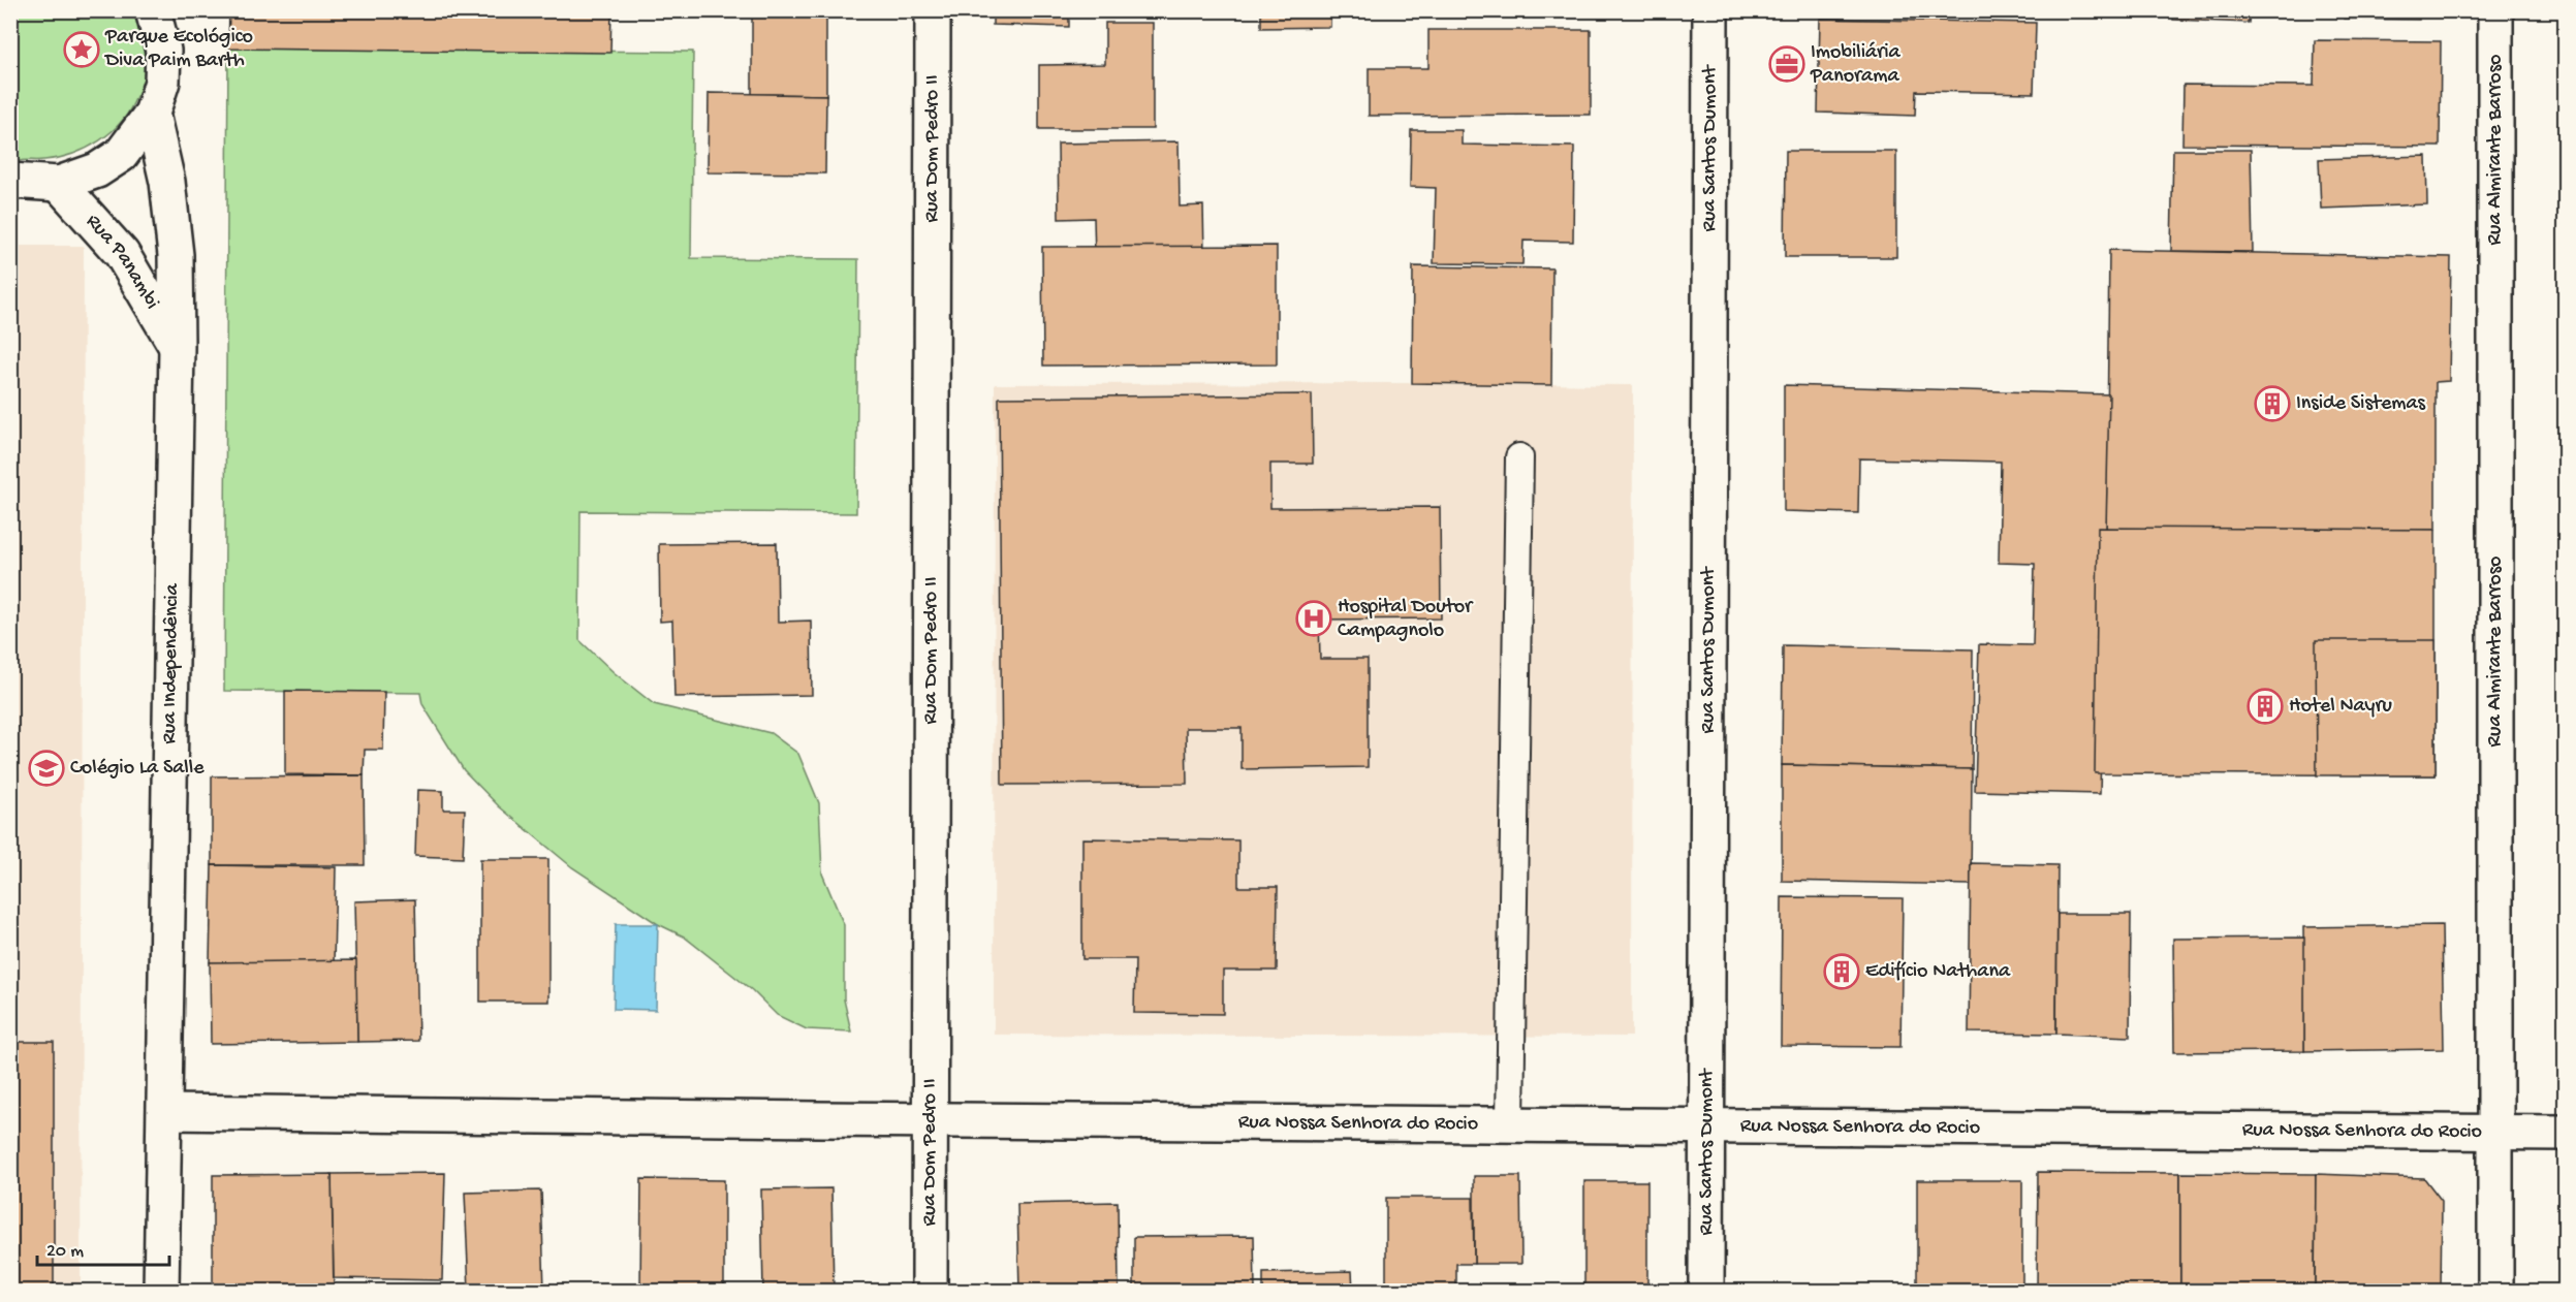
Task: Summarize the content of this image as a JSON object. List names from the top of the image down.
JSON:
{
  "streets": {
    "street": [
      "Rua Dom Pedro II",
      "Rua Santos Dumont",
      "Rua Almirante Barroso",
      "Rua Panambi",
      "Rua Independência",
      "Rua Nossa Senhora do Rocio"
    ]
  },
  "crossings": [
    ["Rua Dom Pedro II", "Rua Nossa Senhora do Rocio"],
    ["Rua Santos Dumont", "Rua Nossa Senhora do Rocio"],
    ["Rua Almirante Barroso", "Rua Nossa Senhora do Rocio"],
    ["Rua Panambi", "Rua Independência"],
    ["Rua Independência", "Rua Nossa Senhora do Rocio"]
  ],
  "places": {
    "place": ["Parque Ecológico Diva Paim Barth"],
    "office": ["Imobiliária Panorama"],
    "building": ["Inside Sistemas", "Hotel Nayru", "Edifício Nathana"],
    "hospital": ["Hospital Doutor Campagnolo"],
    "school or university": ["Colégio La Salle"]
  },
  "scale_bar": "20 m"
}
